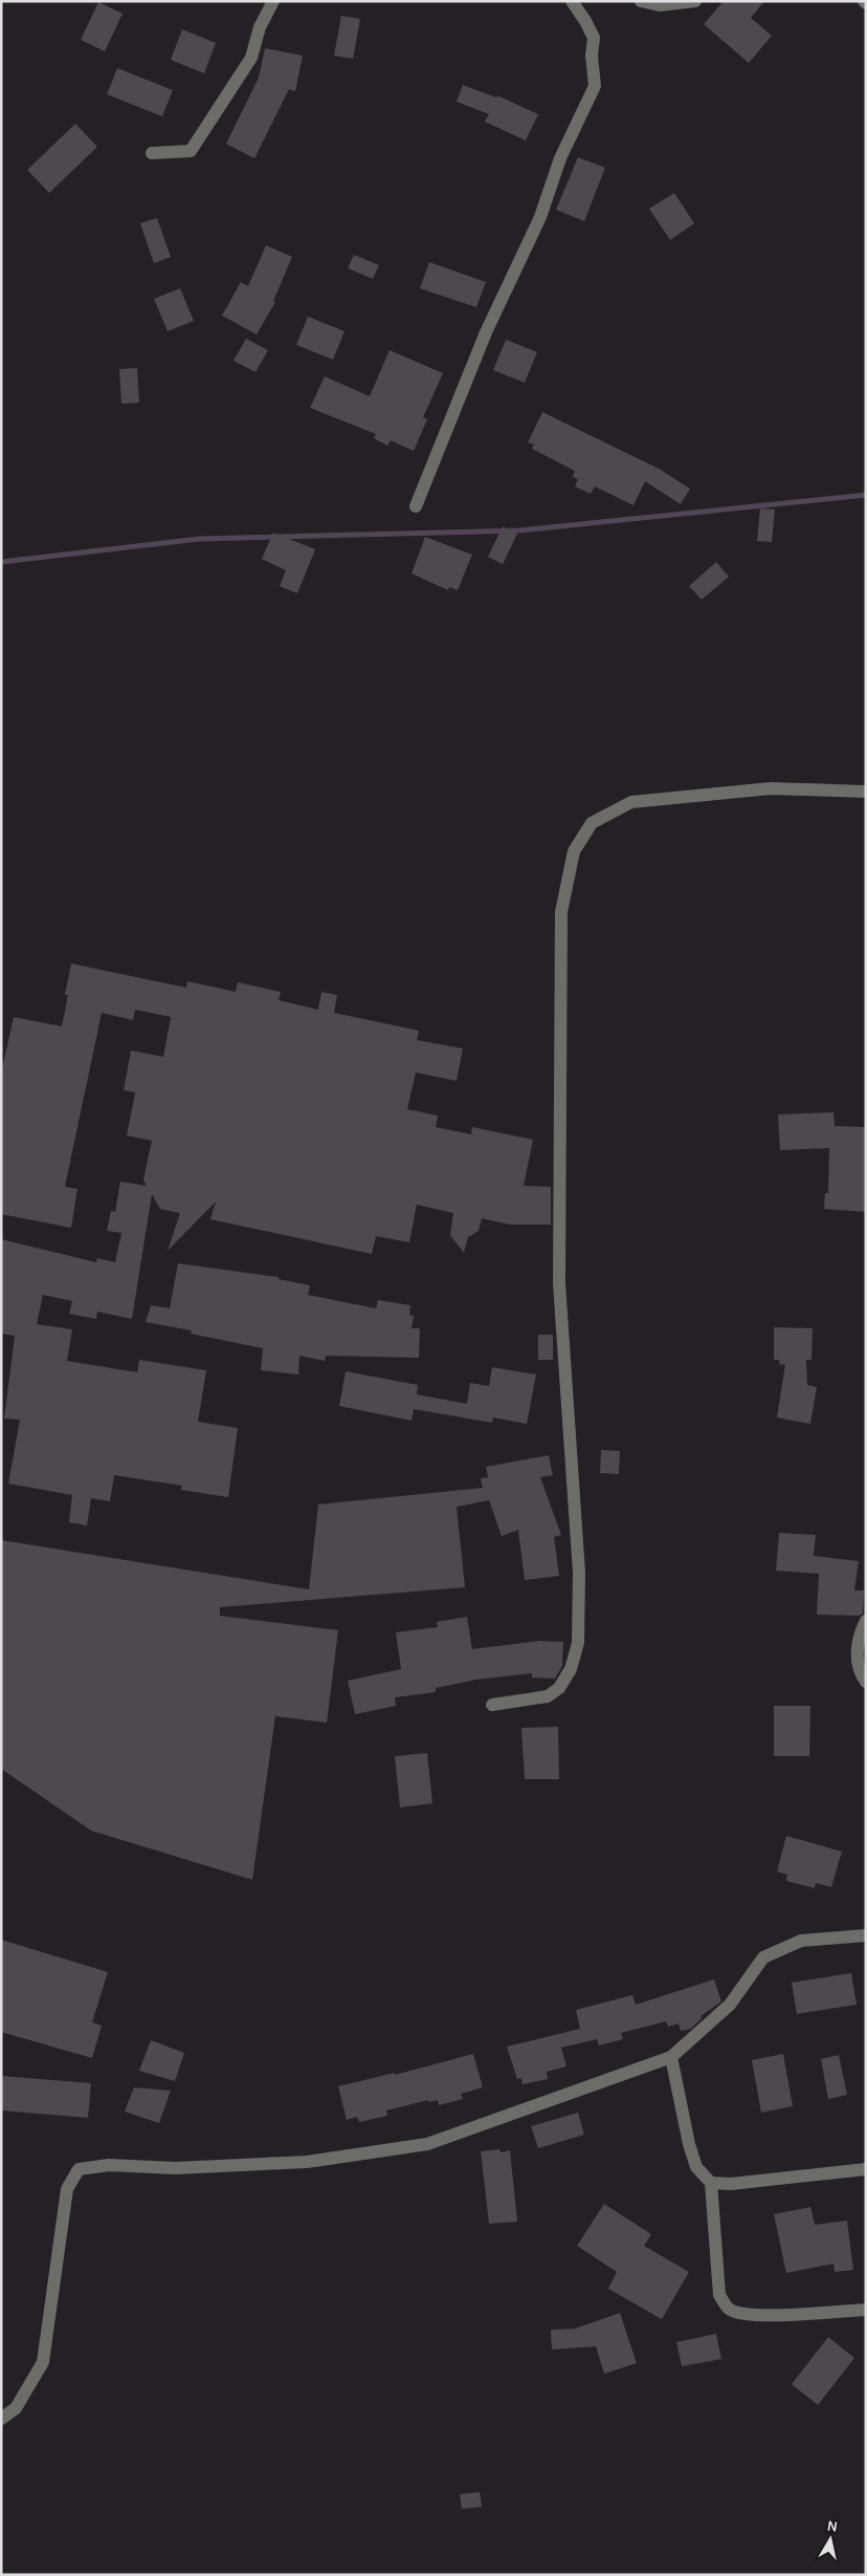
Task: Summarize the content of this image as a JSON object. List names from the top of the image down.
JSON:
{
  "north": "top"
}
